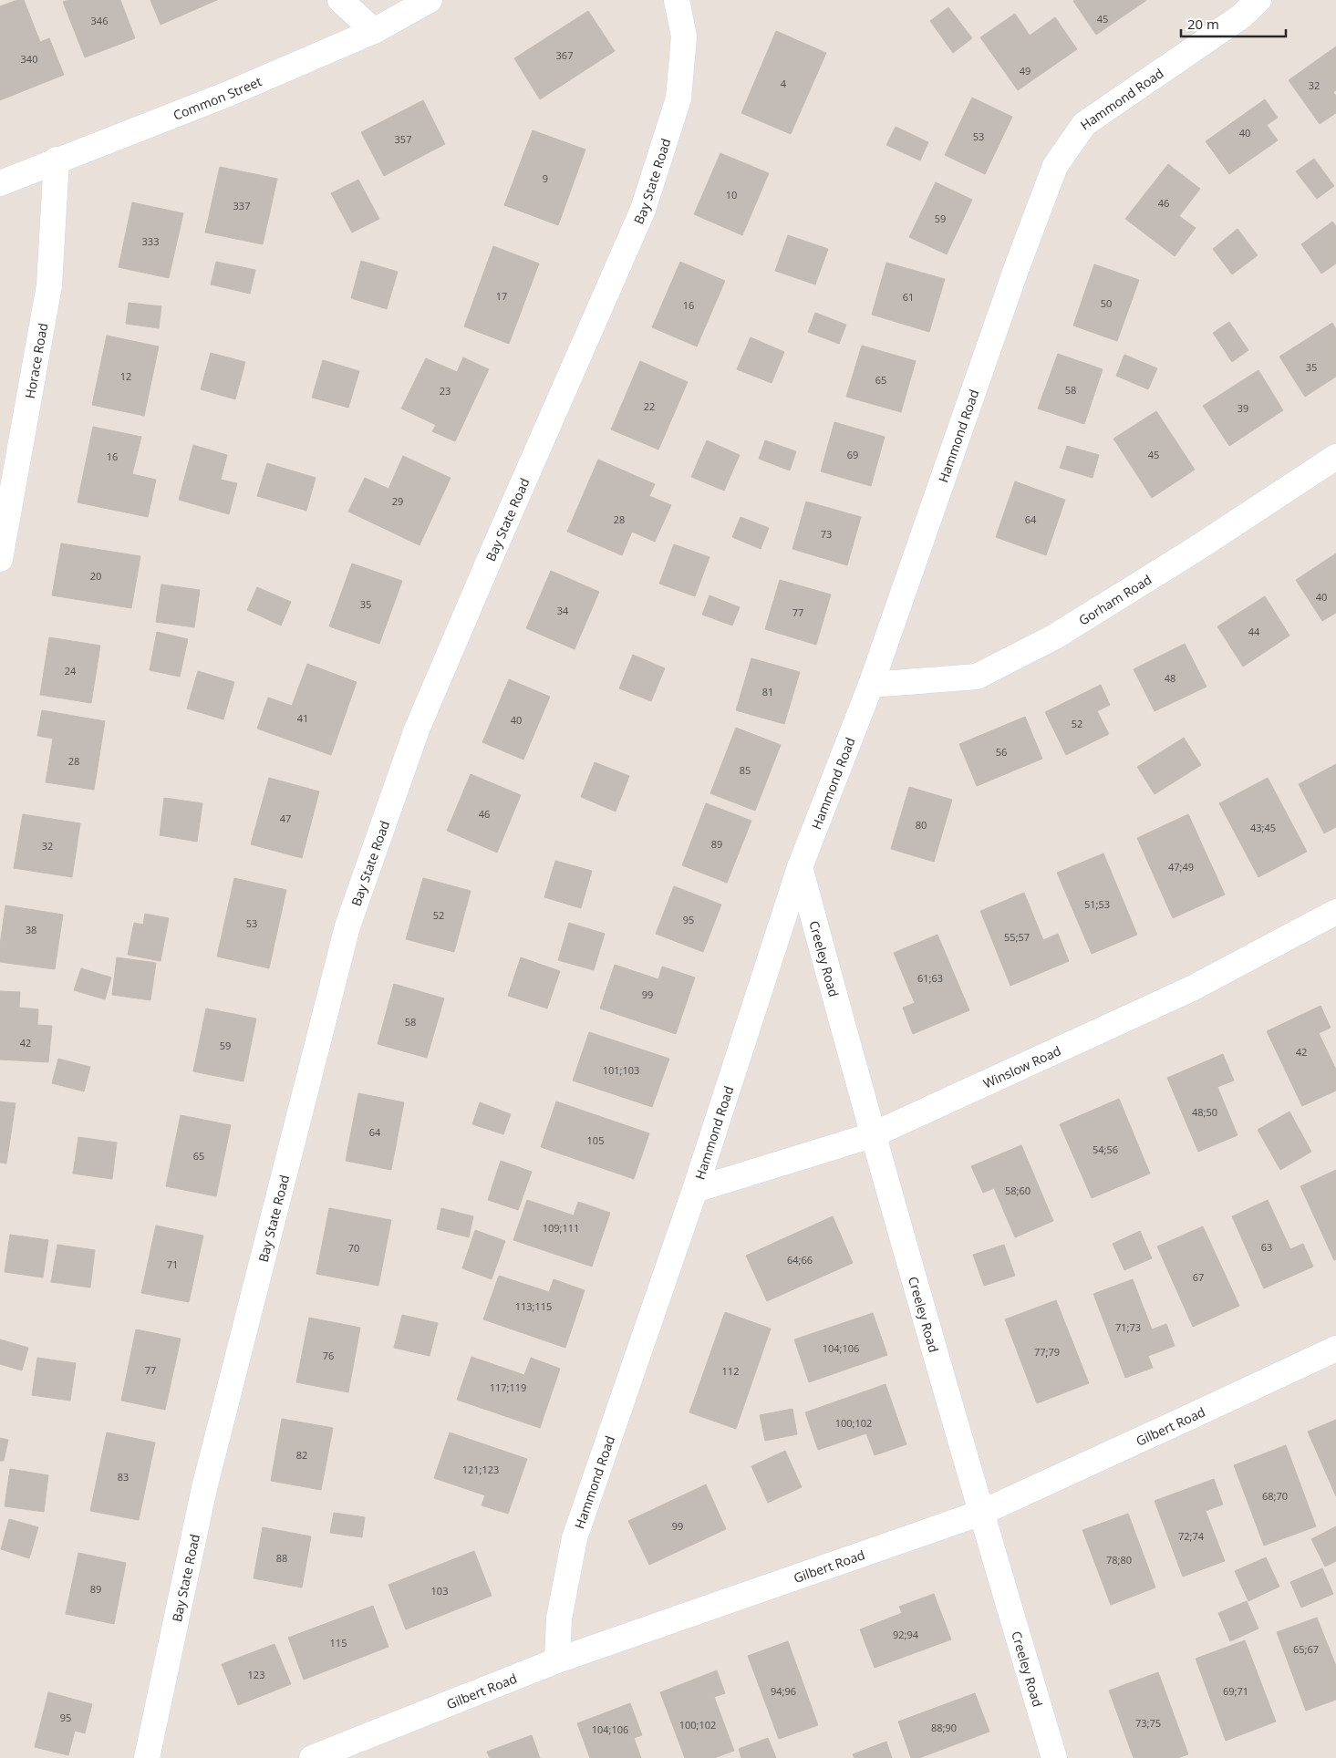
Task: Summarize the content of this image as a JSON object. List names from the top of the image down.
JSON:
{
  "streets": {
    "street": [
      "Common Street",
      "Hammond Road",
      "Bay State Road",
      "Horace Road",
      "Gorham Road",
      "Creeley Road",
      "Winslow Road",
      "Gilbert Road"
    ]
  },
  "crossings": [
    ["Common Street", "Horace Road"],
    ["Hammond Road", "Gorham Road"],
    ["Hammond Road", "Creeley Road"],
    ["Hammond Road", "Winslow Road"],
    ["Hammond Road", "Gilbert Road"],
    ["Creeley Road", "Winslow Road"],
    ["Creeley Road", "Gilbert Road"]
  ],
  "house_numbers": [
    "45",
    "346",
    "367",
    "340",
    "49",
    "4",
    "32",
    "40",
    "53",
    "357",
    "9",
    "10",
    "46",
    "337",
    "59",
    "333",
    "17",
    "61",
    "50",
    "16",
    "35",
    "12",
    "65",
    "58",
    "23",
    "22",
    "39",
    "69",
    "45",
    "16",
    "29",
    "28",
    "64",
    "73",
    "20",
    "40",
    "35",
    "34",
    "77",
    "44",
    "24",
    "48",
    "81",
    "41",
    "40",
    "52",
    "56",
    "28",
    "85",
    "46",
    "47",
    "80",
    "43;45",
    "89",
    "32",
    "47;49",
    "51;53",
    "52",
    "95",
    "53",
    "38",
    "55;57",
    "61;63",
    "99",
    "58",
    "42",
    "59",
    "42",
    "101;103",
    "48;50",
    "64",
    "105",
    "54;56",
    "65",
    "58;60",
    "109;111",
    "63",
    "70",
    "64;66",
    "71",
    "67",
    "113;115",
    "71;73",
    "104;106",
    "77;79",
    "76",
    "77",
    "112",
    "117;119",
    "100;102",
    "82",
    "121;123",
    "83",
    "68;70",
    "99",
    "72;74",
    "88",
    "78;80",
    "89",
    "103",
    "92;94",
    "115",
    "65;67",
    "123",
    "94;96",
    "69;71",
    "95",
    "73;75",
    "100;102",
    "88;90",
    "104;106"
  ],
  "scale_bar": "20 m"
}
